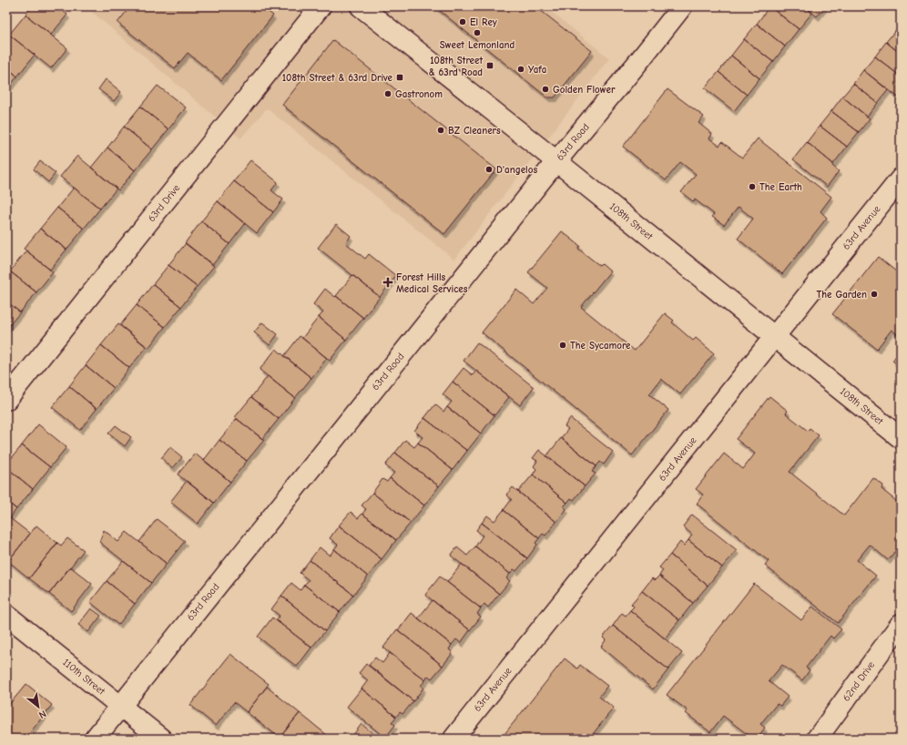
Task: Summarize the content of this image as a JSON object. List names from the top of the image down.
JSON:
{
  "streets": {
    "street": [
      "63rd Road",
      "63rd Drive",
      "108th Street",
      "63rd Avenue",
      "110th Street",
      "62nd Drive"
    ]
  },
  "crossings": [
    ["63rd Road", "108th Street"],
    ["63rd Road", "110th Street"],
    ["108th Street", "63rd Avenue"]
  ],
  "places": {
    "other": [
      "El Rey",
      "Sweet Lemonland",
      "Yafa",
      "Golden Flower",
      "Gastronom",
      "BZ Cleaners",
      "D'angelos",
      "The Earth",
      "The Garden",
      "The Sycamore"
    ],
    "transit": ["108th Street & 63rd Road", "108th Street & 63rd Drive"],
    "health": ["Forest Hills Medical Services"]
  },
  "north": "bottom right"
}
